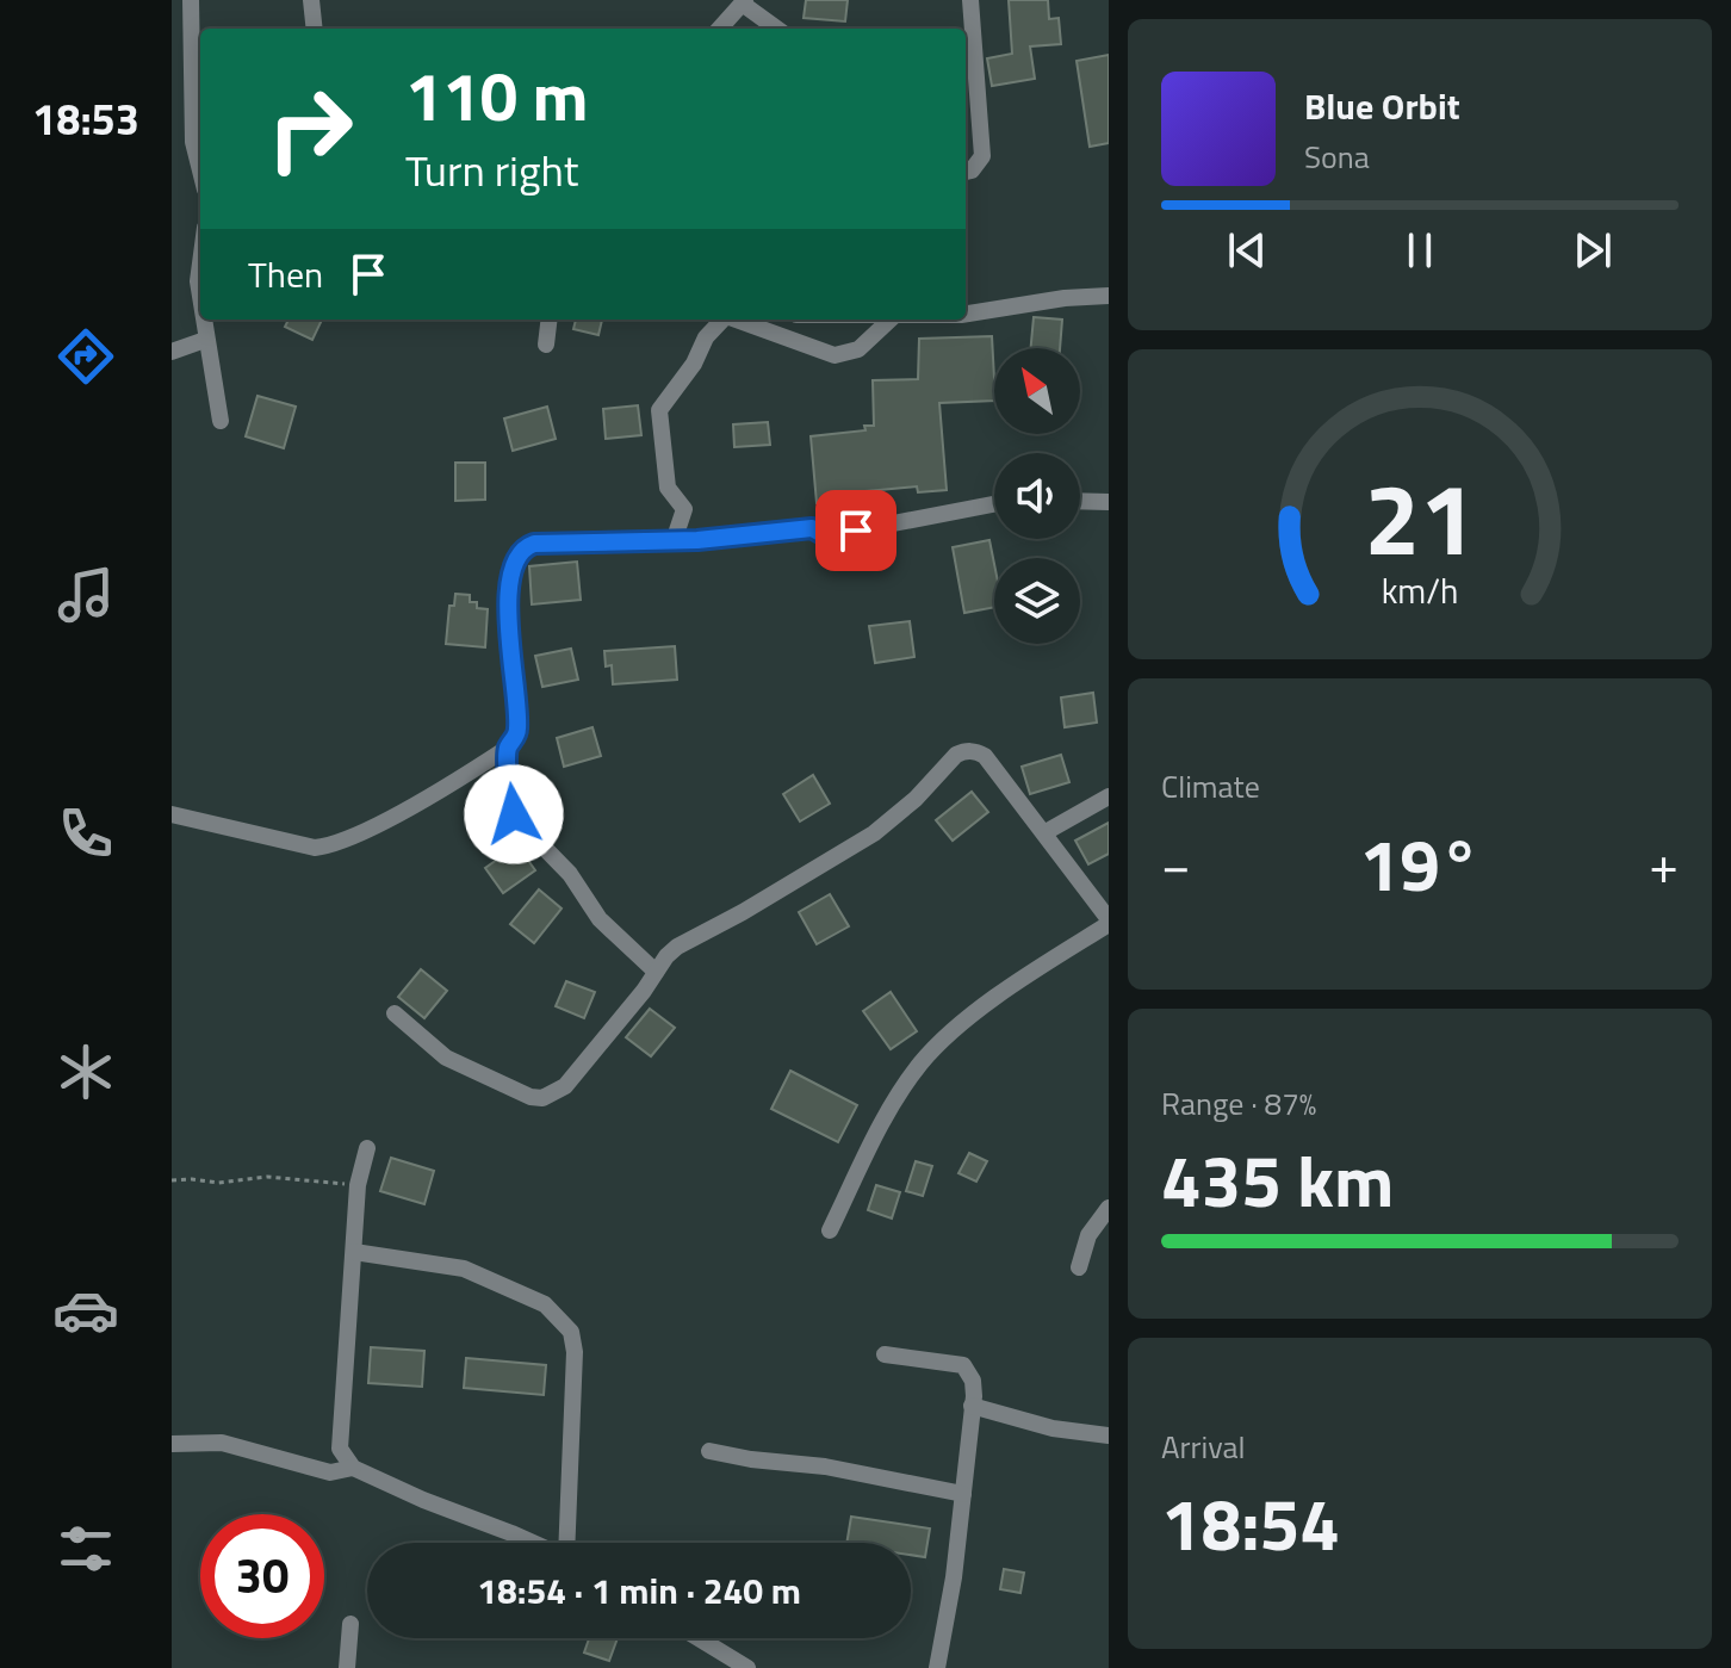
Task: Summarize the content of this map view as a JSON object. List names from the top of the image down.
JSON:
{
  "north": "top left",
  "page": {
    "tabs": "18:53",
    "turn": ["110 m", "Turn right"],
    "song": ["Blue Orbit", "Sona"],
    "then": "Then",
    "tile": [
      "Climate",
      ["Range · 87%", "435 km"],
      ["Arrival", "18:54"]
    ],
    "heat": ["−", "19°", "+"],
    "limit": "30",
    "trip": "18:54 · 1 min · 240 m",
    "gauge": ["21", "km/h"]
  }
}
